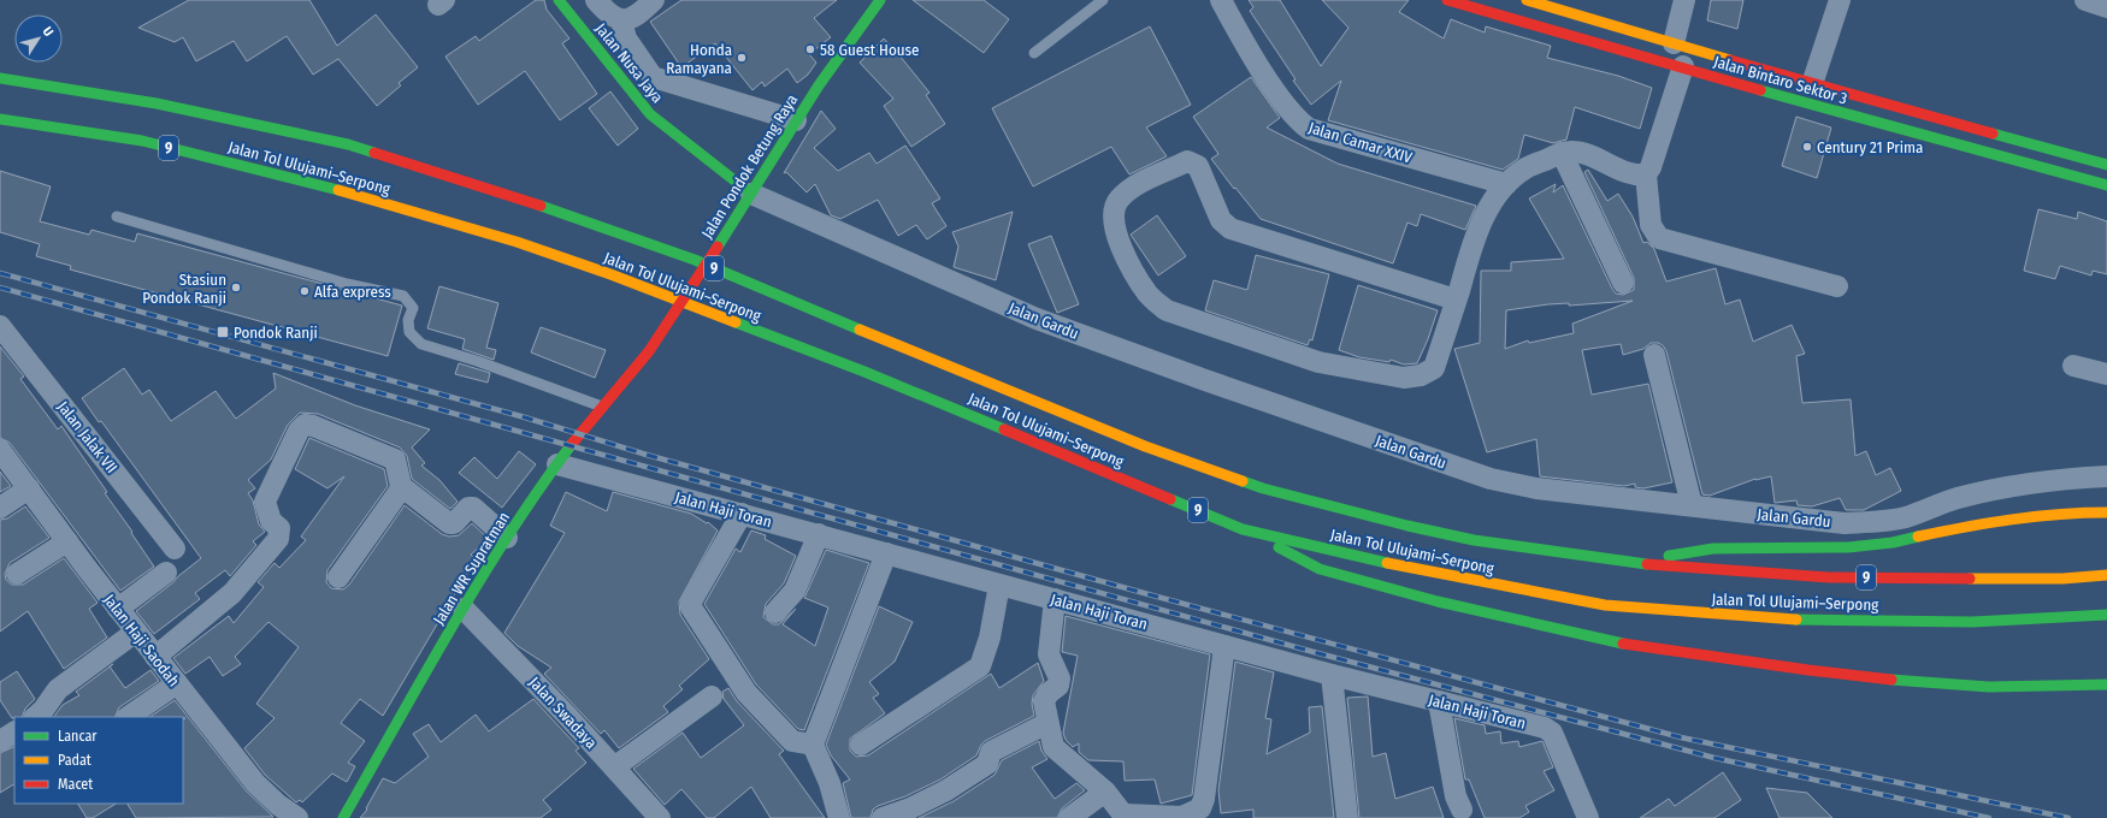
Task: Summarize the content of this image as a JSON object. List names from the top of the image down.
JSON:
{
  "streets": {
    "main road": [
      "Jalan Nusa Jaya",
      "Jalan Bintaro Sektor 3",
      "9",
      "Jalan Pondok Betung Raya",
      "Jalan Tol Ulujami–Serpong",
      "Jalan WR Supratman"
    ],
    "street": [
      "Jalan Camar XXIV",
      "Jalan Gardu",
      "Jalan Jalak VII",
      "Jalan Haji Toran",
      "Jalan Haji Saodah",
      "Jalan Swadaya"
    ]
  },
  "crossings": [
    ["Jalan Nusa Jaya", "Jalan Pondok Betung Raya"],
    ["Jalan Nusa Jaya", "Jalan Gardu"],
    ["Jalan Pondok Betung Raya", "Jalan Gardu"],
    ["Jalan Pondok Betung Raya", "Jalan WR Supratman"],
    ["Jalan Haji Toran", "Jalan WR Supratman"],
    ["Jalan WR Supratman", "Jalan Swadaya"]
  ],
  "places": {
    "other": [
      "58 Guest House",
      "Honda Ramayana",
      "Century 21 Prima",
      "Stasiun Pondok Ranji",
      "Alfa express"
    ],
    "transit": ["Pondok Ranji"]
  },
  "legend": ["Lancar", "Padat", "Macet"],
  "north": "top right"
}
